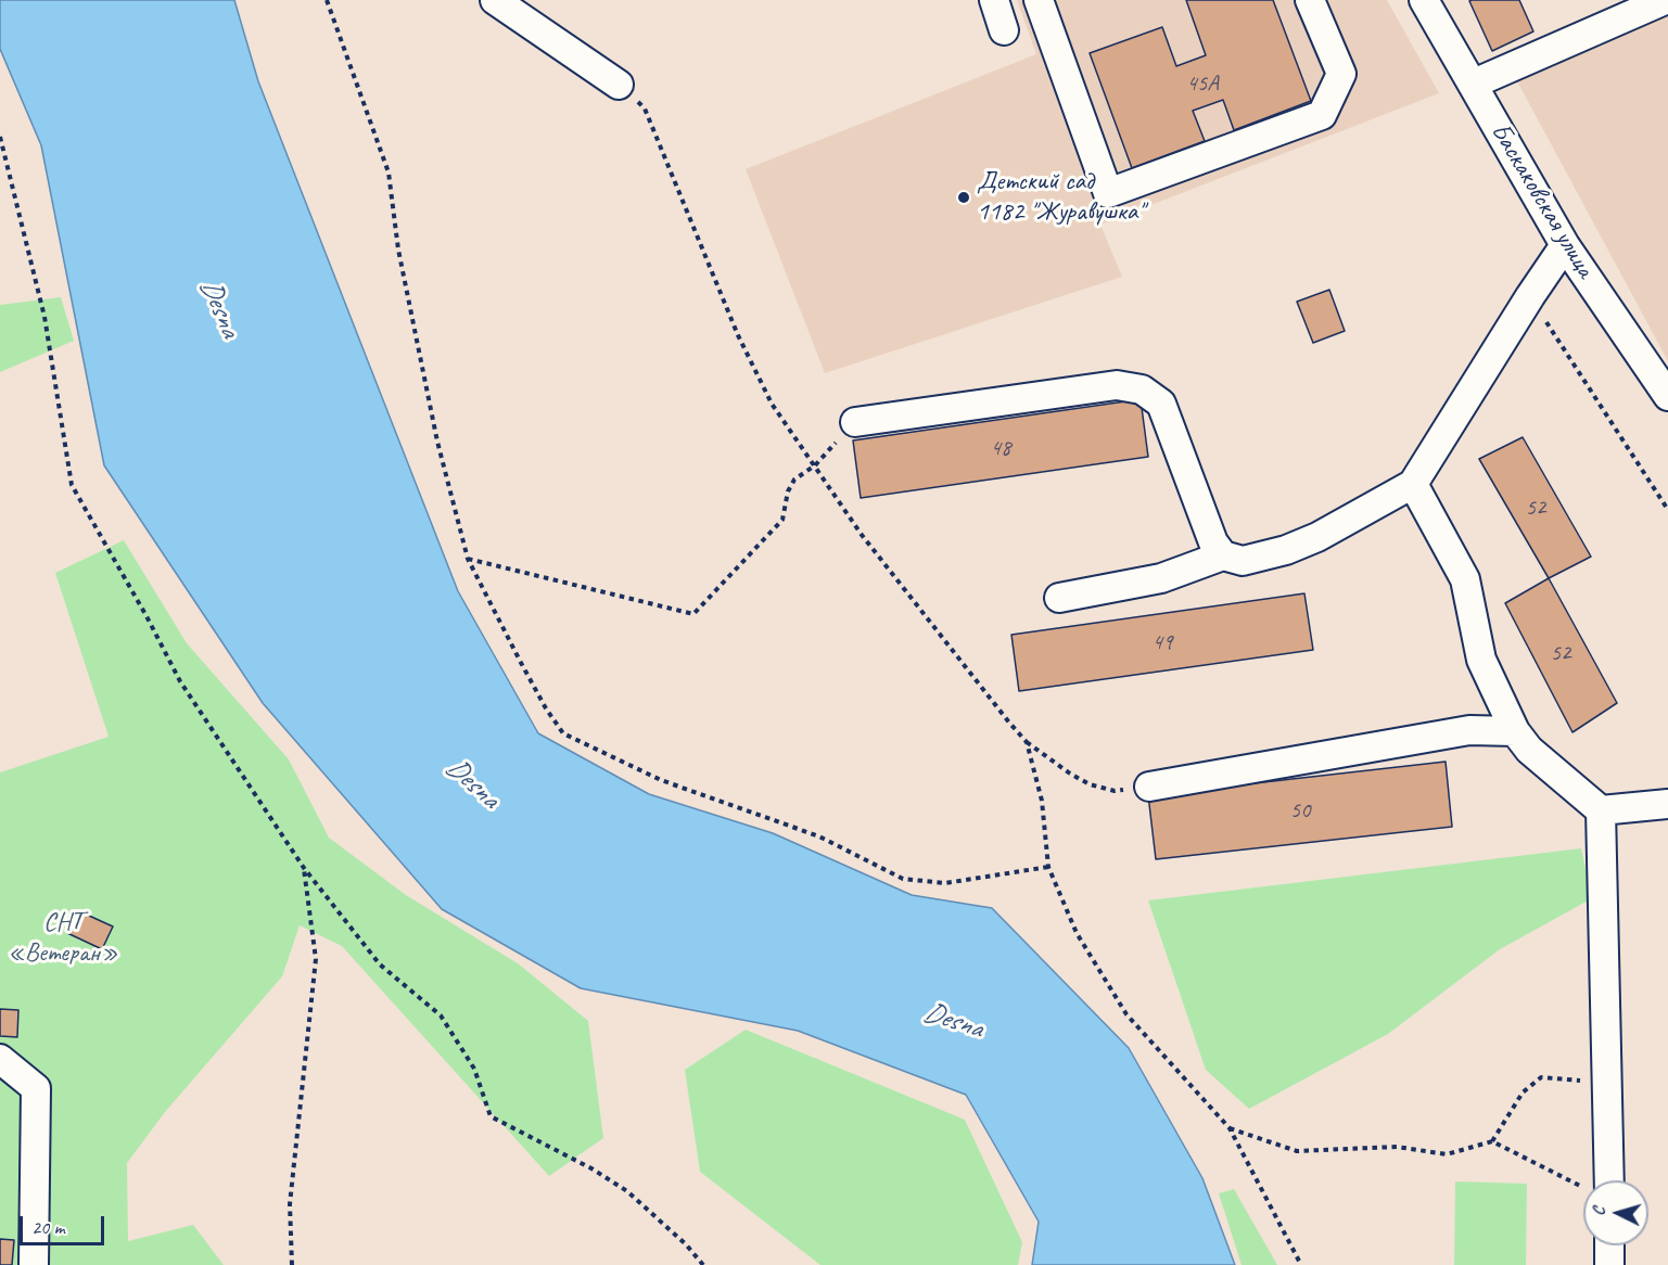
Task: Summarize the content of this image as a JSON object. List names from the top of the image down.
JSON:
{
  "streets": {
    "street": ["Баскаковская улица"]
  },
  "water": ["Desna"],
  "parks": ["СНТ «Ветеран»"],
  "places": ["Детский сад 1182 \"Журавушка\""],
  "house_numbers": [
    "45А",
    "48",
    "52",
    "49",
    "52",
    "50"
  ],
  "scale_bar": "20 m",
  "north": "left"
}
